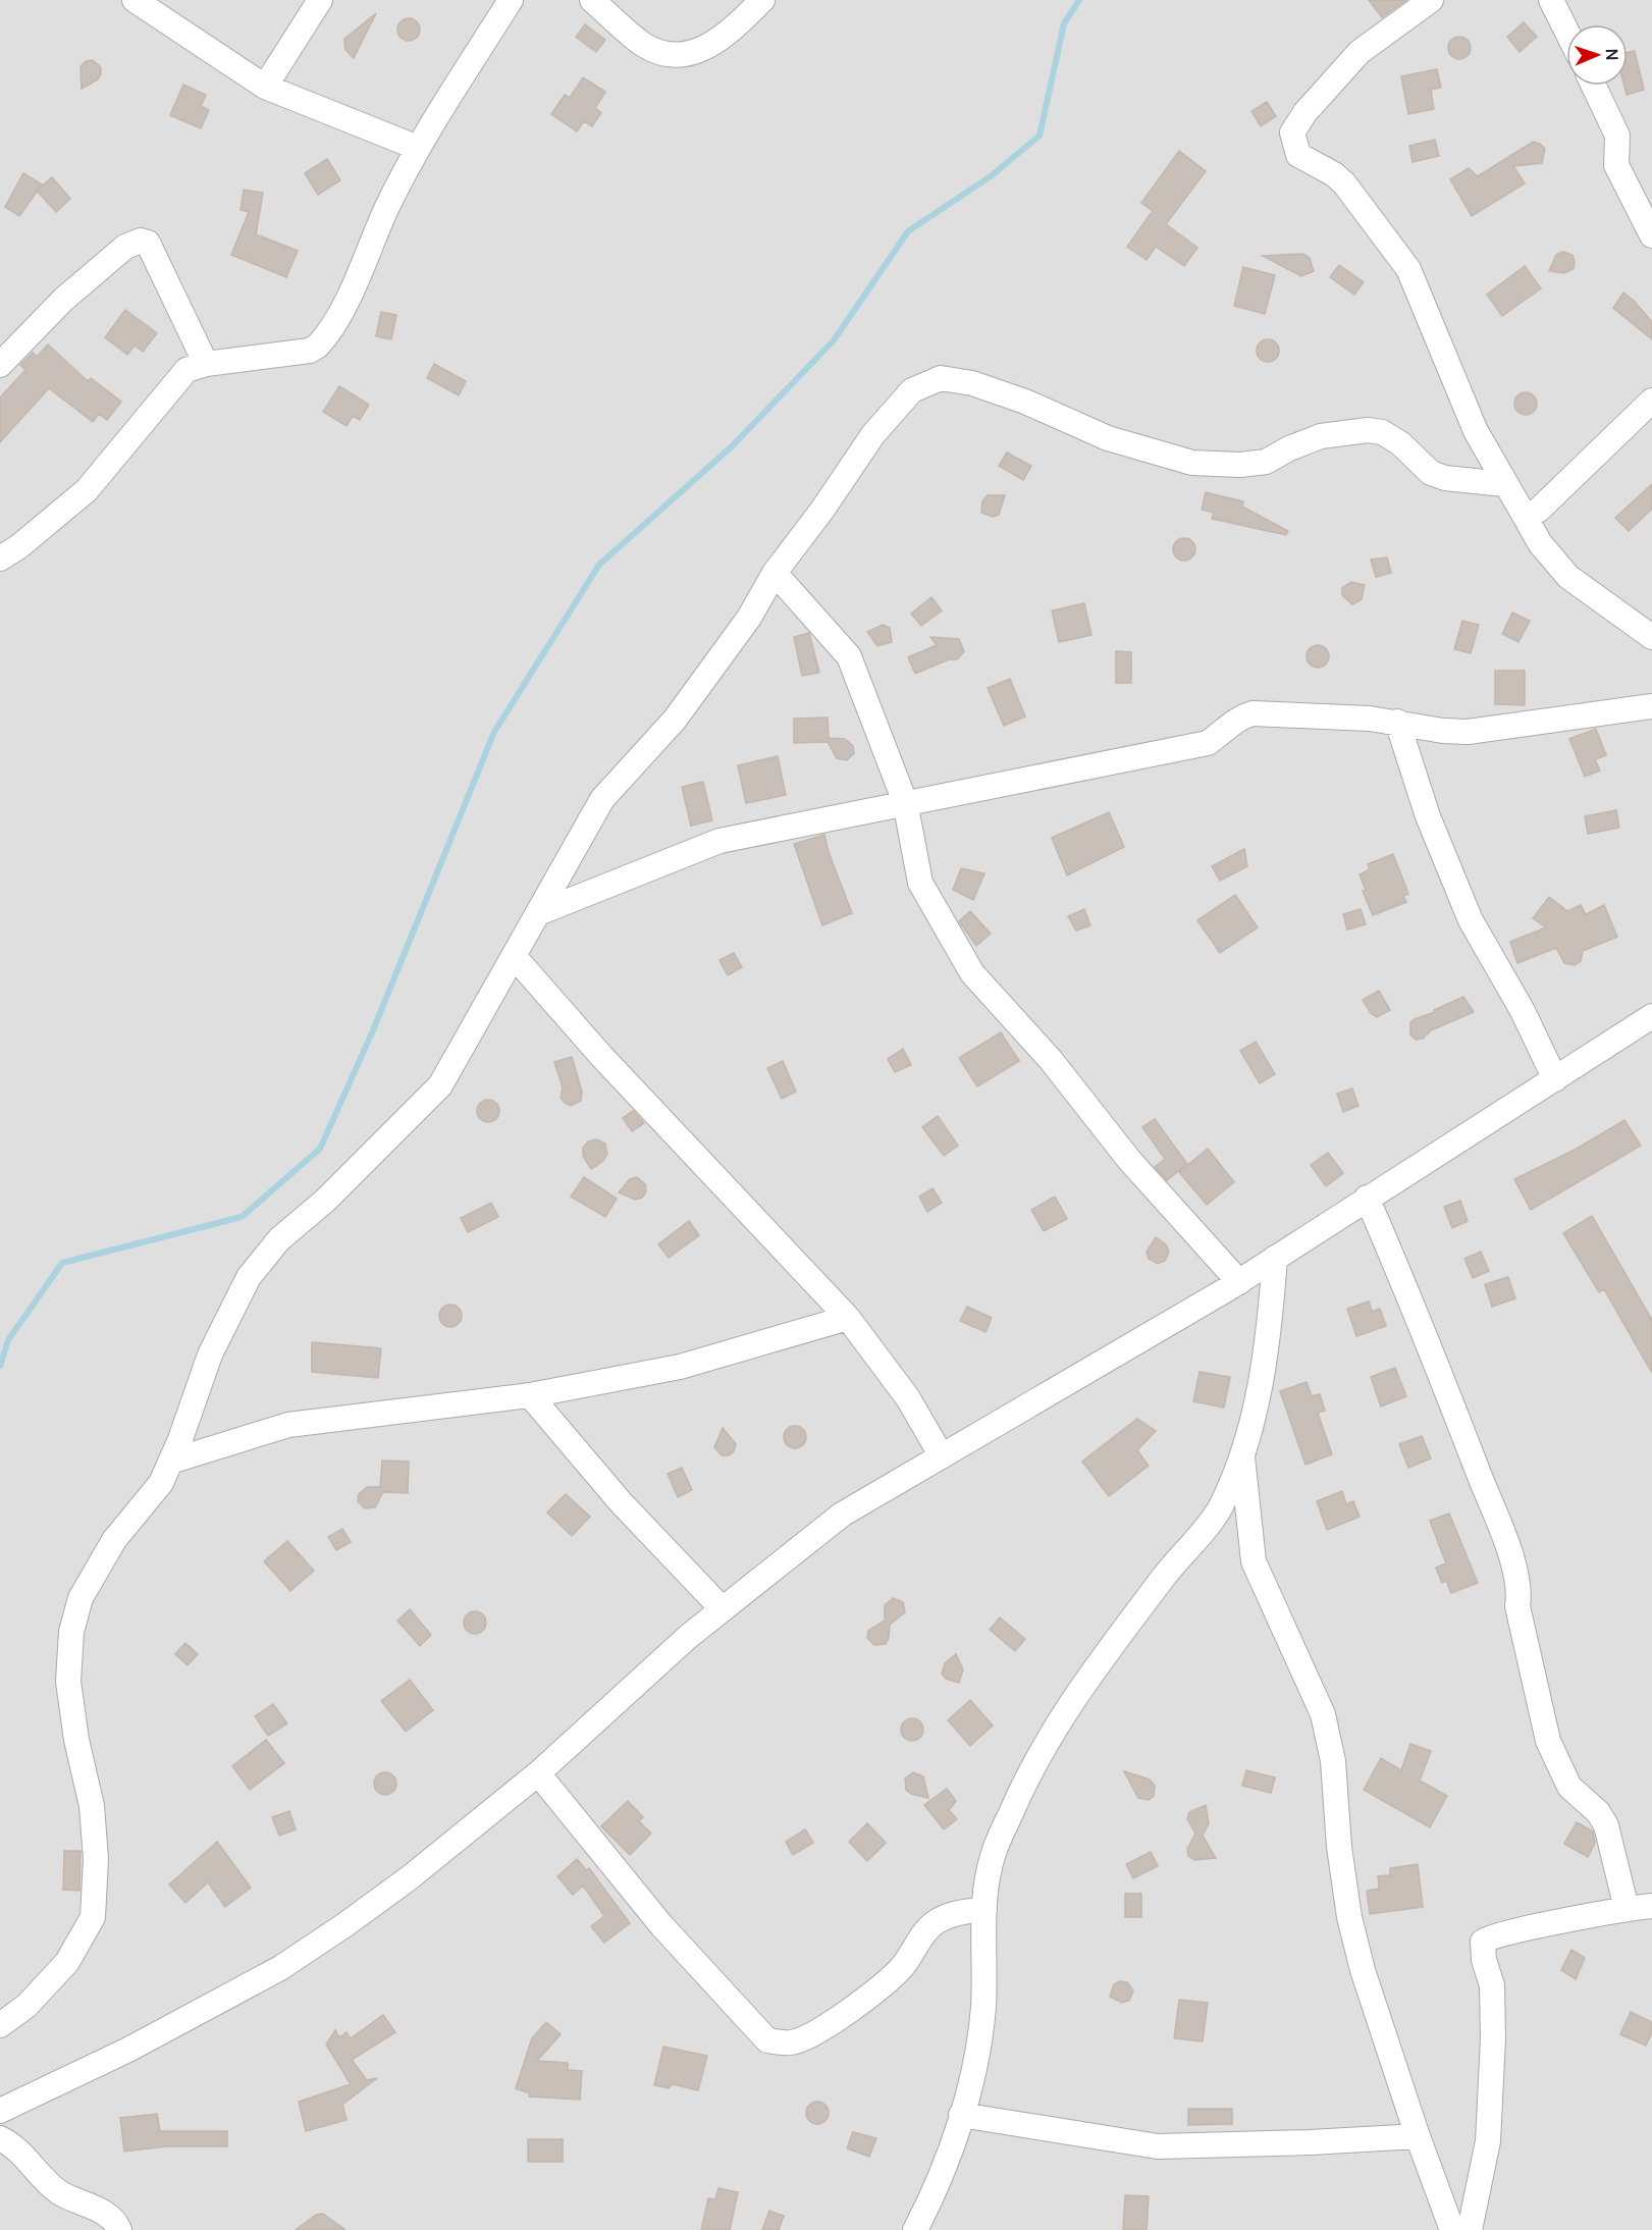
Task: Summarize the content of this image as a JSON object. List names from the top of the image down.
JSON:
{
  "north": "right"
}
